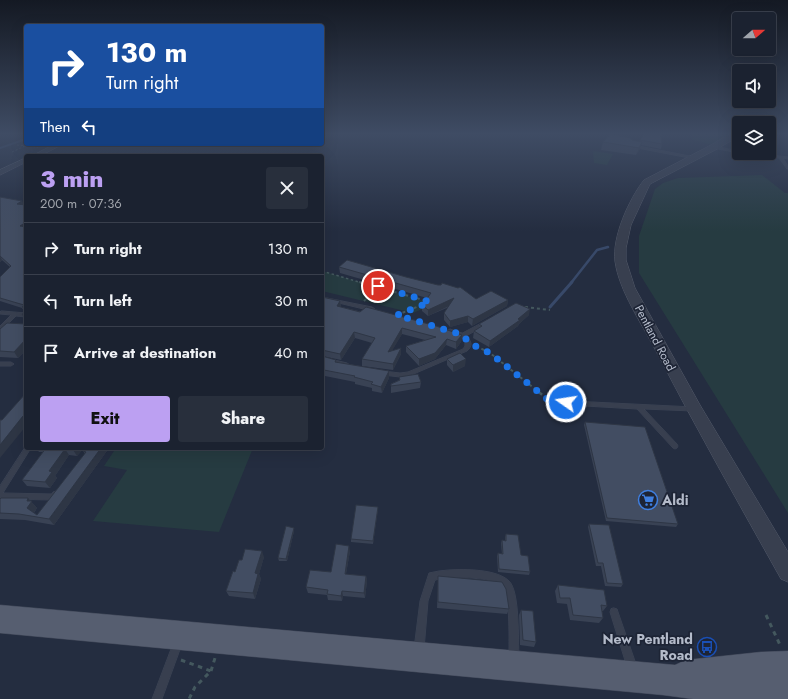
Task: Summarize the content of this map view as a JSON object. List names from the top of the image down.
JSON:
{
  "streets": {
    "street": ["Pentland Road"]
  },
  "places": {
    "supermarket": ["Aldi"],
    "bus stop": ["New Pentland Road"]
  },
  "north": "right",
  "page": {
    "turn": ["130 m", "Turn right"],
    "then": "Then",
    "heading": ["3 min", "200 m · 07:36"],
    "list": [
      {
        "name": "Turn right",
        "value": "130 m"
      },
      {
        "name": "Turn left",
        "value": "30 m"
      },
      {
        "name": "Arrive at destination",
        "value": "40 m"
      }
    ],
    "buttons": ["Exit", "Share"]
  }
}
